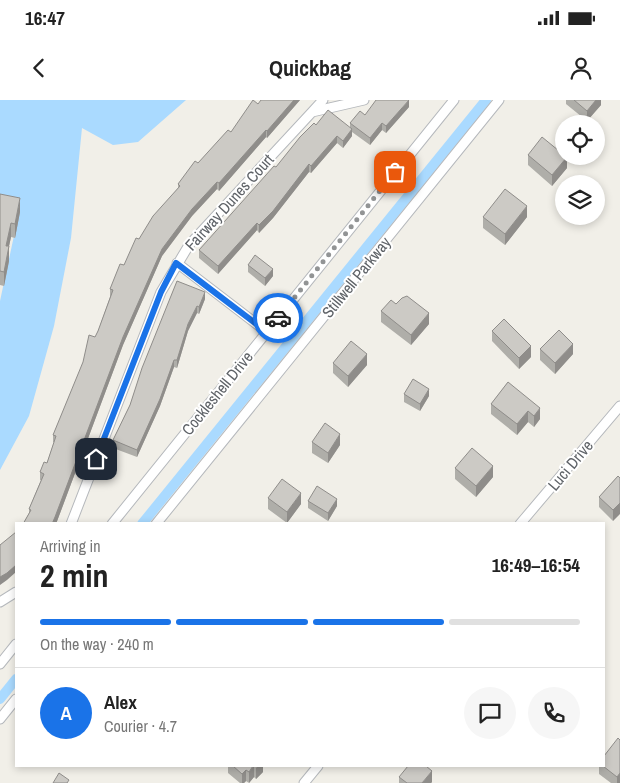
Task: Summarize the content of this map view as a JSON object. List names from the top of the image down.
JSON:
{
  "streets": {
    "street": [
      "Fairway Dunes Court",
      "Stillwell Parkway",
      "Cockleshell Drive",
      "Luci Drive"
    ]
  },
  "page": {
    "status": "16:47",
    "header": "Quickbag",
    "heading": ["2 min", "Arriving in", "16:49–16:54"],
    "panel": ["Alex", "Courier · 4.7"],
    "bar": "On the way · 240 m",
    "round": "A"
  }
}
